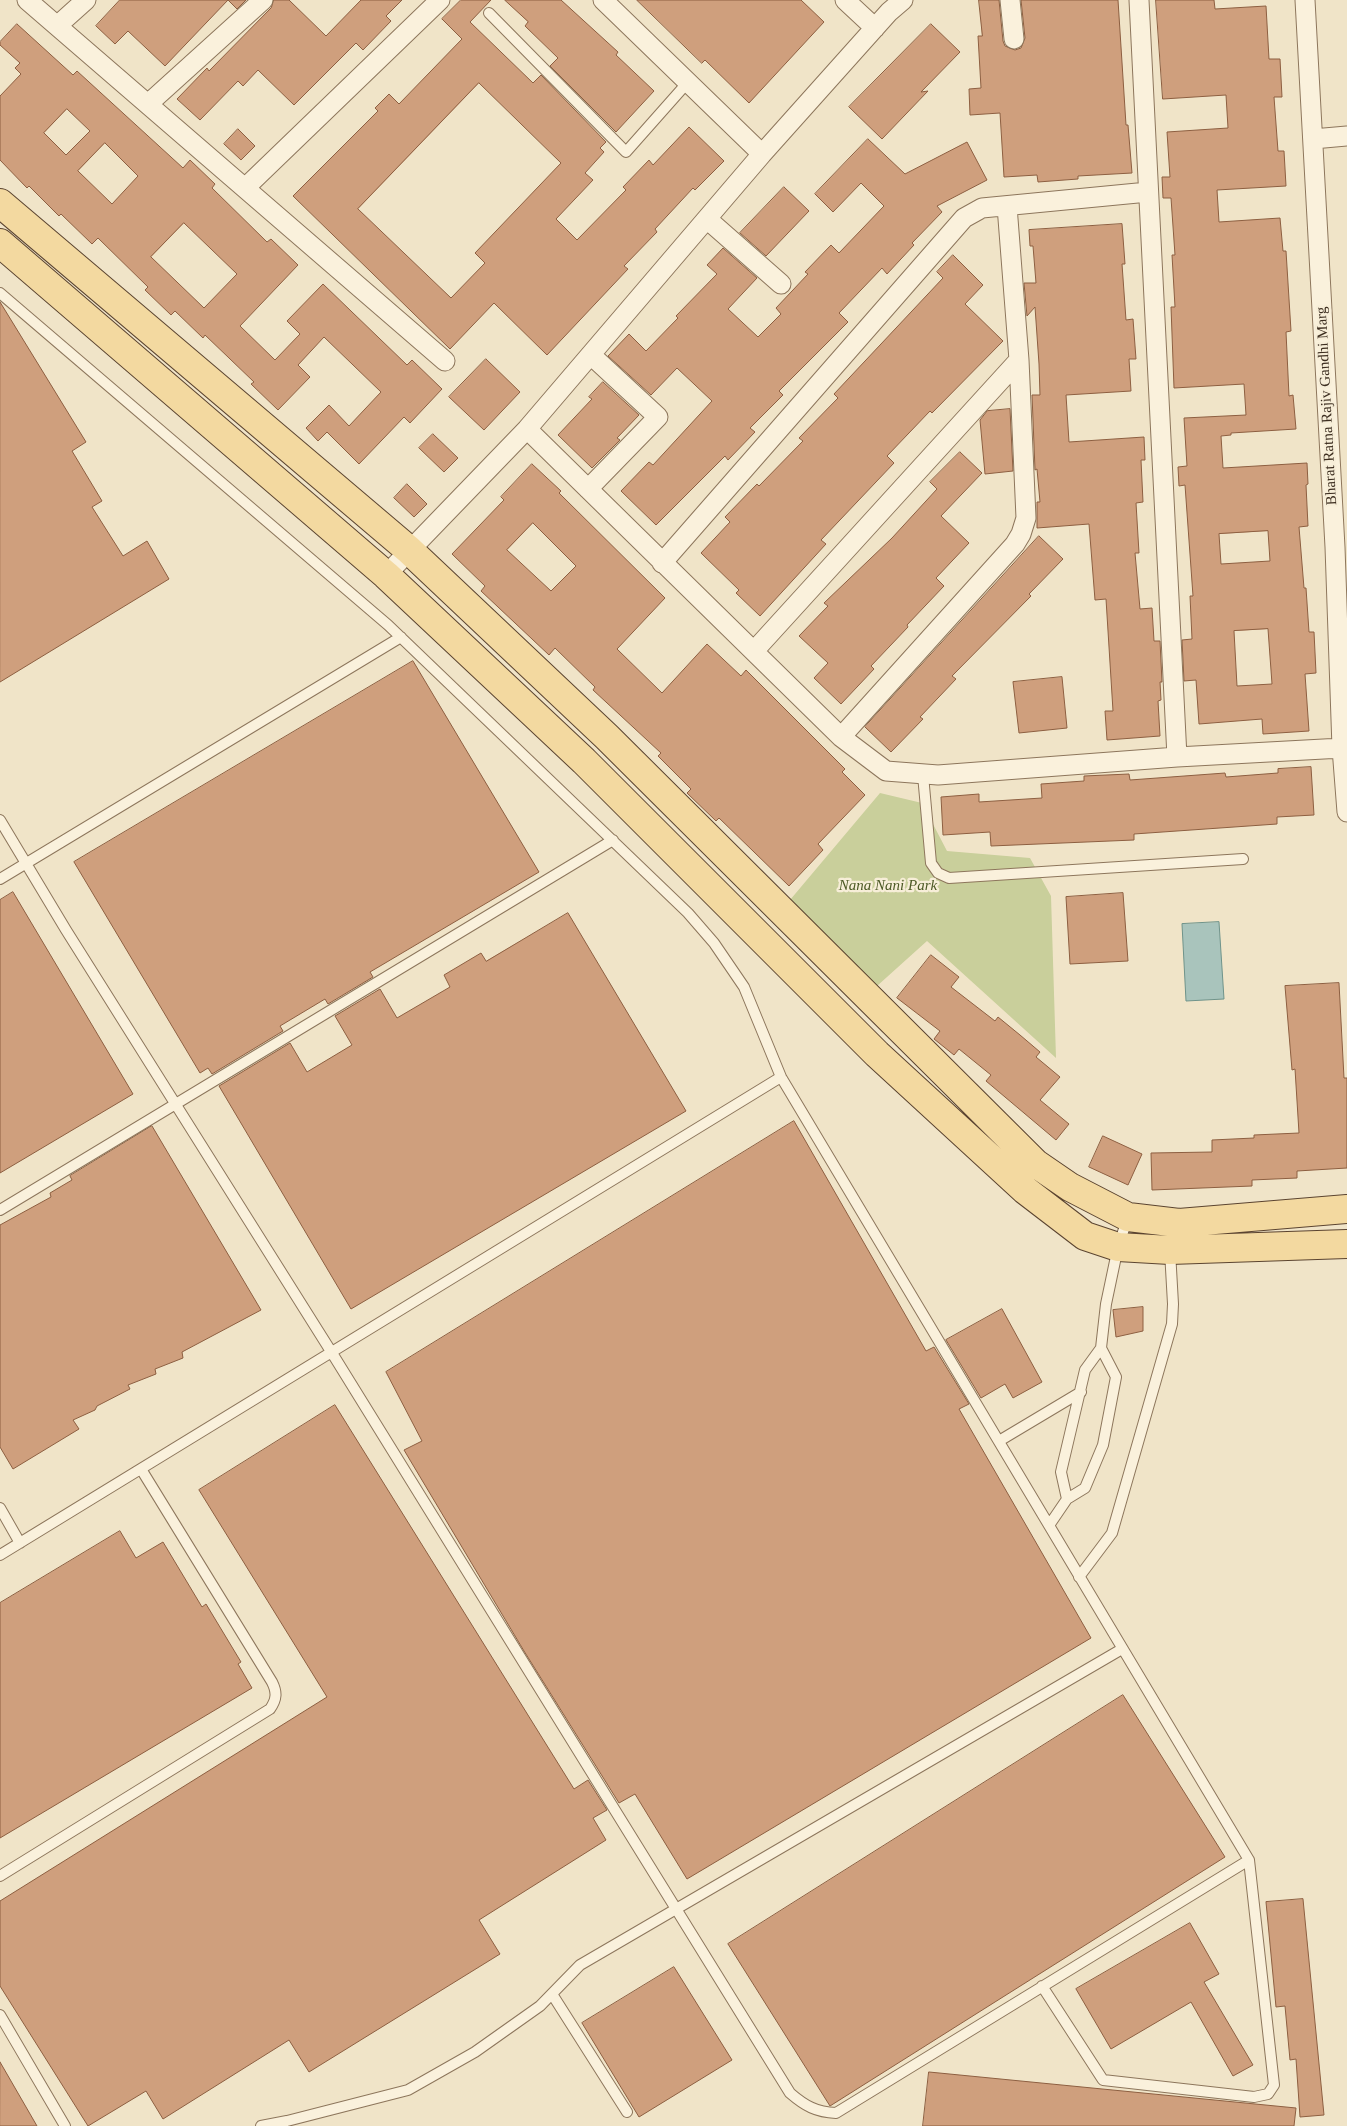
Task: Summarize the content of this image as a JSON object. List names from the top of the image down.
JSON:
{
  "streets": {
    "street": ["Bharat Ratna Rajiv Gandhi Marg"]
  },
  "parks": ["Nana Nani Park"]
}
